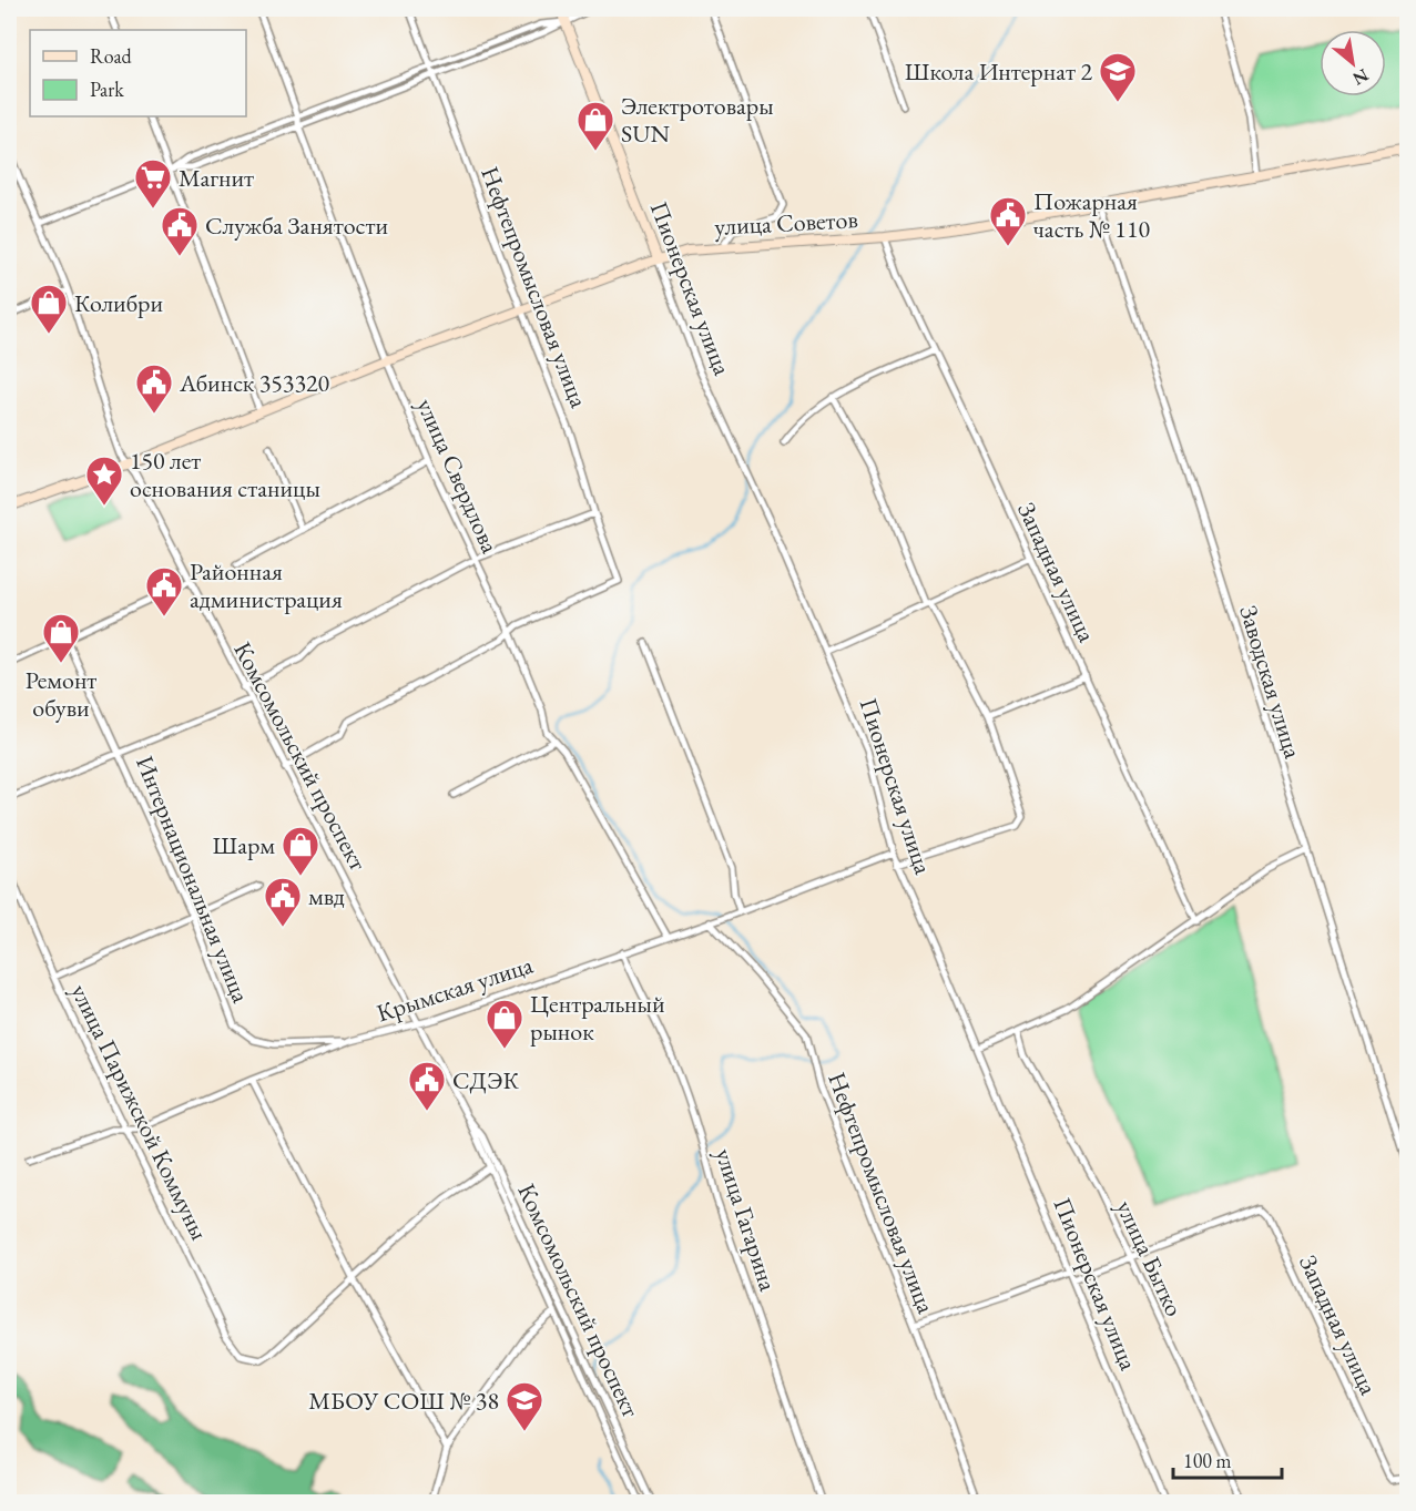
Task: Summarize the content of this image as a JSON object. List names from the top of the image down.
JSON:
{
  "streets": {
    "main road": ["улица Советов", "Пионерская улица"],
    "street": [
      "Нефтепромысловая улица",
      "улица Свердлова",
      "Западная улица",
      "Заводская улица",
      "Комсомольский проспект",
      "Интернациональная улица",
      "Крымская улица",
      "улица Парижской Коммуны",
      "улица Гагарина",
      "улица Бытко"
    ]
  },
  "crossings": [
    ["улица Советов", "Нефтепромысловая улица"],
    ["улица Советов", "Пионерская улица"],
    ["улица Советов", "улица Свердлова"],
    ["улица Советов", "Западная улица"],
    ["улица Советов", "Заводская улица"],
    ["улица Советов", "Комсомольский проспект"],
    ["Нефтепромысловая улица", "улица Свердлова"],
    ["Нефтепромысловая улица", "Крымская улица"],
    ["Пионерская улица", "Крымская улица"],
    ["улица Свердлова", "Крымская улица"],
    ["Западная улица", "улица Бытко"],
    ["Комсомольский проспект", "Крымская улица"],
    ["Интернациональная улица", "Крымская улица"],
    ["Крымская улица", "улица Парижской Коммуны"],
    ["Крымская улица", "улица Гагарина"]
  ],
  "places": {
    "school or university": ["Школа Интернат 2", "МБОУ СОШ № 38"],
    "shop": [
      "Электротовары SUN",
      "Колибри",
      "Ремонт обуви",
      "Шарм",
      "Центральный рынок"
    ],
    "supermarket": ["Магнит"],
    "public building": [
      "Пожарная часть № 110",
      "Служба Занятости",
      "Абинск 353320",
      "Районная администрация",
      "мвд",
      "СДЭК"
    ],
    "place": ["150 лет основания станицы"]
  },
  "legend": ["Road", "Park"],
  "scale_bar": "100 m",
  "north": "bottom right"
}
